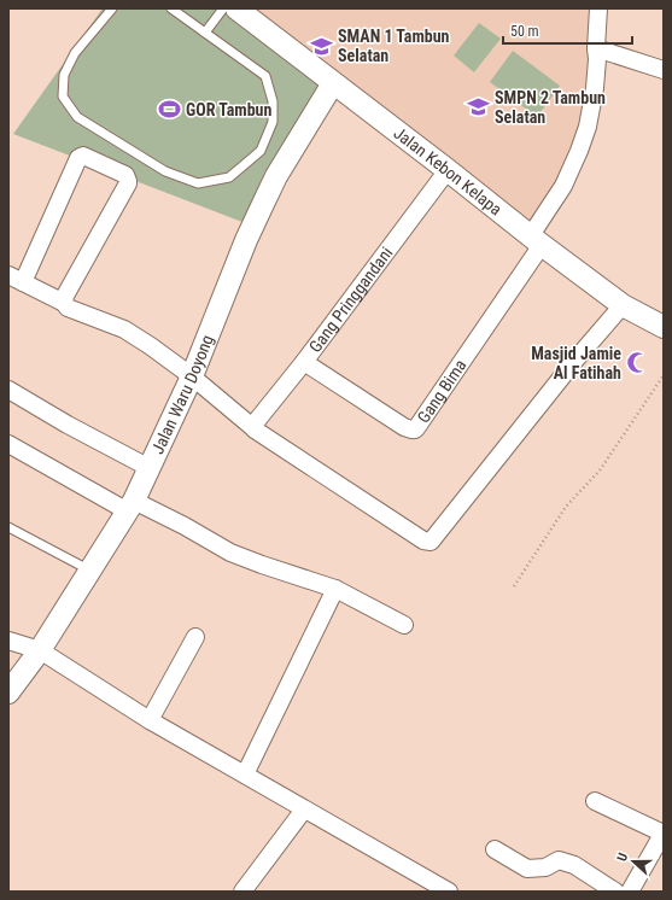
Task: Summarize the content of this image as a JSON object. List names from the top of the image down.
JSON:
{
  "streets": {
    "street": [
      "Jalan Kebon Kelapa",
      "Gang Pringgandani",
      "Gang Bima",
      "Jalan Waru Doyong"
    ]
  },
  "crossings": [
    ["Jalan Kebon Kelapa", "Gang Pringgandani"],
    ["Jalan Kebon Kelapa", "Gang Bima"],
    ["Jalan Kebon Kelapa", "Jalan Waru Doyong"],
    ["Gang Pringgandani", "Gang Bima"]
  ],
  "places": {
    "school or university": ["SMAN 1 Tambun Selatan", "SMPN 2 Tambun Selatan"],
    "sports": ["GOR Tambun"],
    "mosque": ["Masjid Jamie Al Fatihah"]
  },
  "scale_bar": "50 m",
  "north": "left"
}
